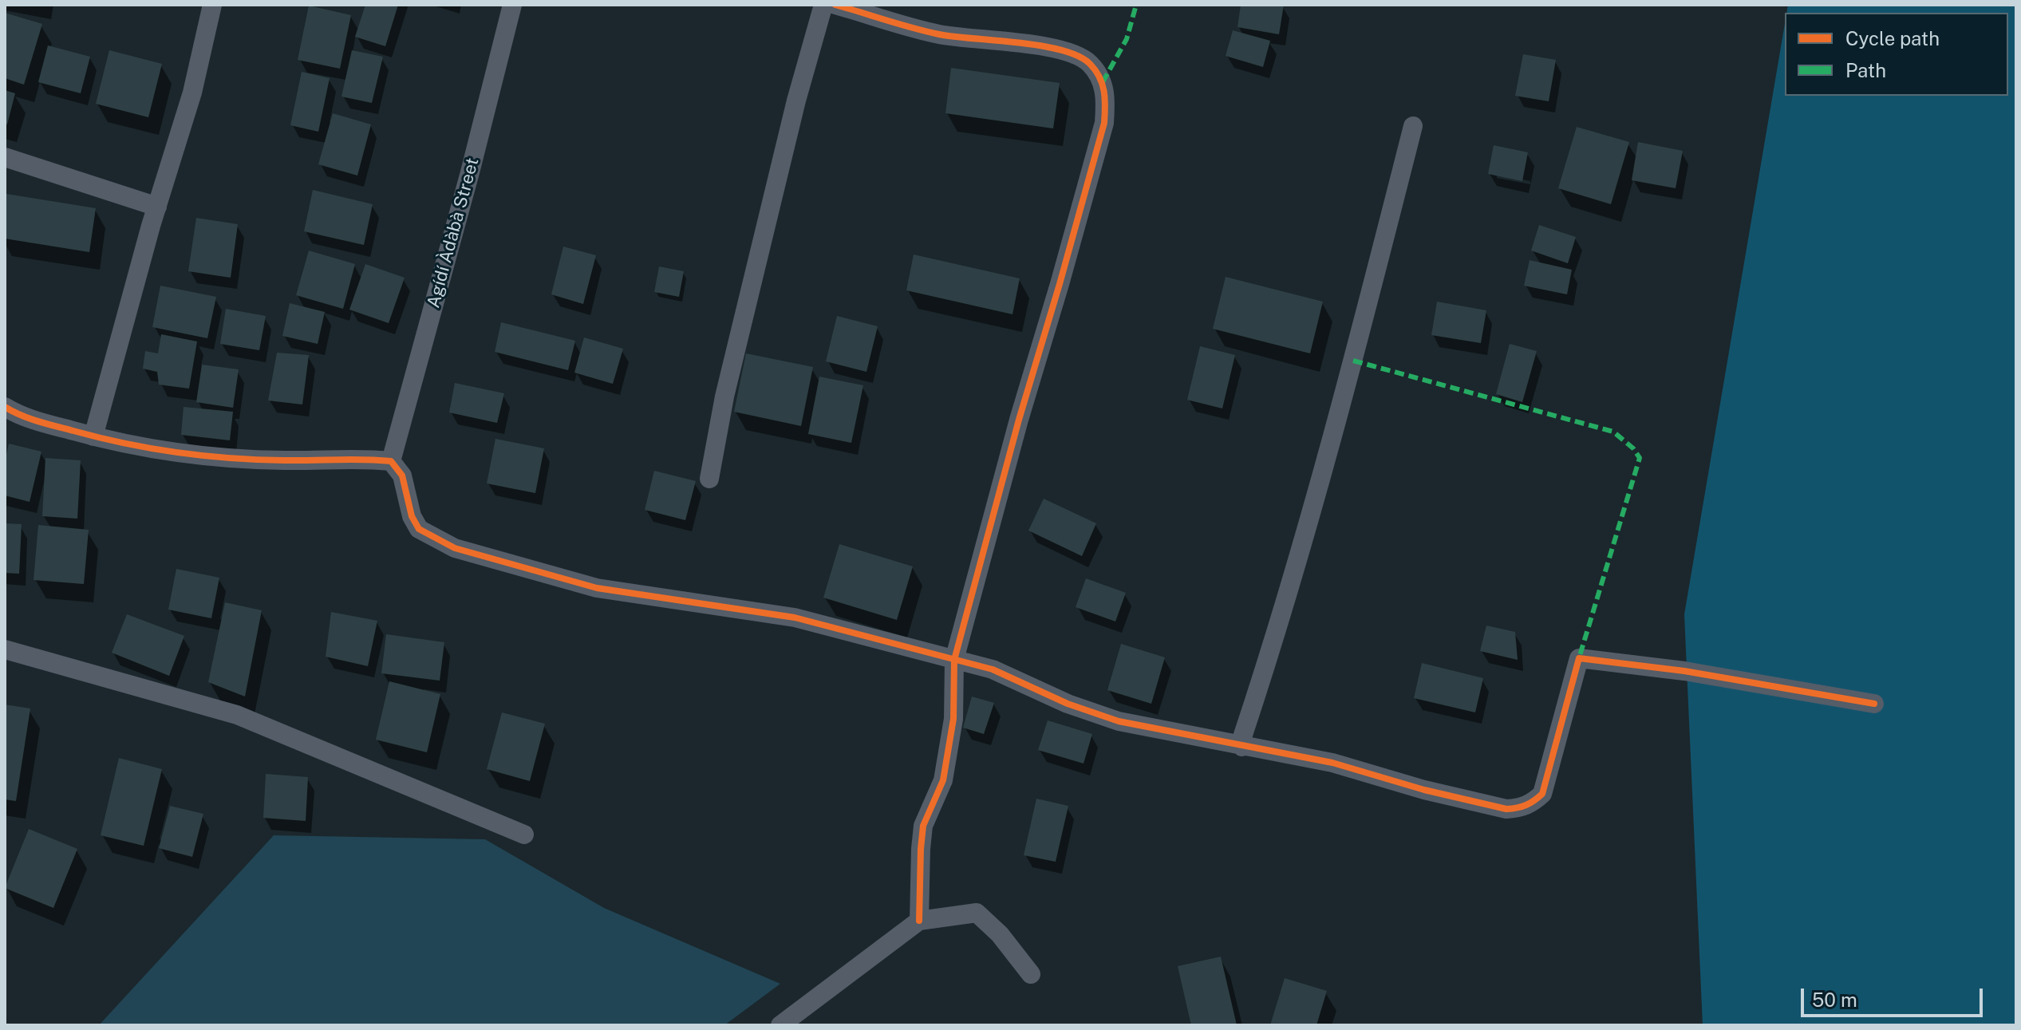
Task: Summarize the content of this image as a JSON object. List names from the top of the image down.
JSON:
{
  "streets": {
    "street": ["Agídí Àdàbà Street"]
  },
  "legend": ["Cycle path", "Path"],
  "scale_bar": "50 m"
}
